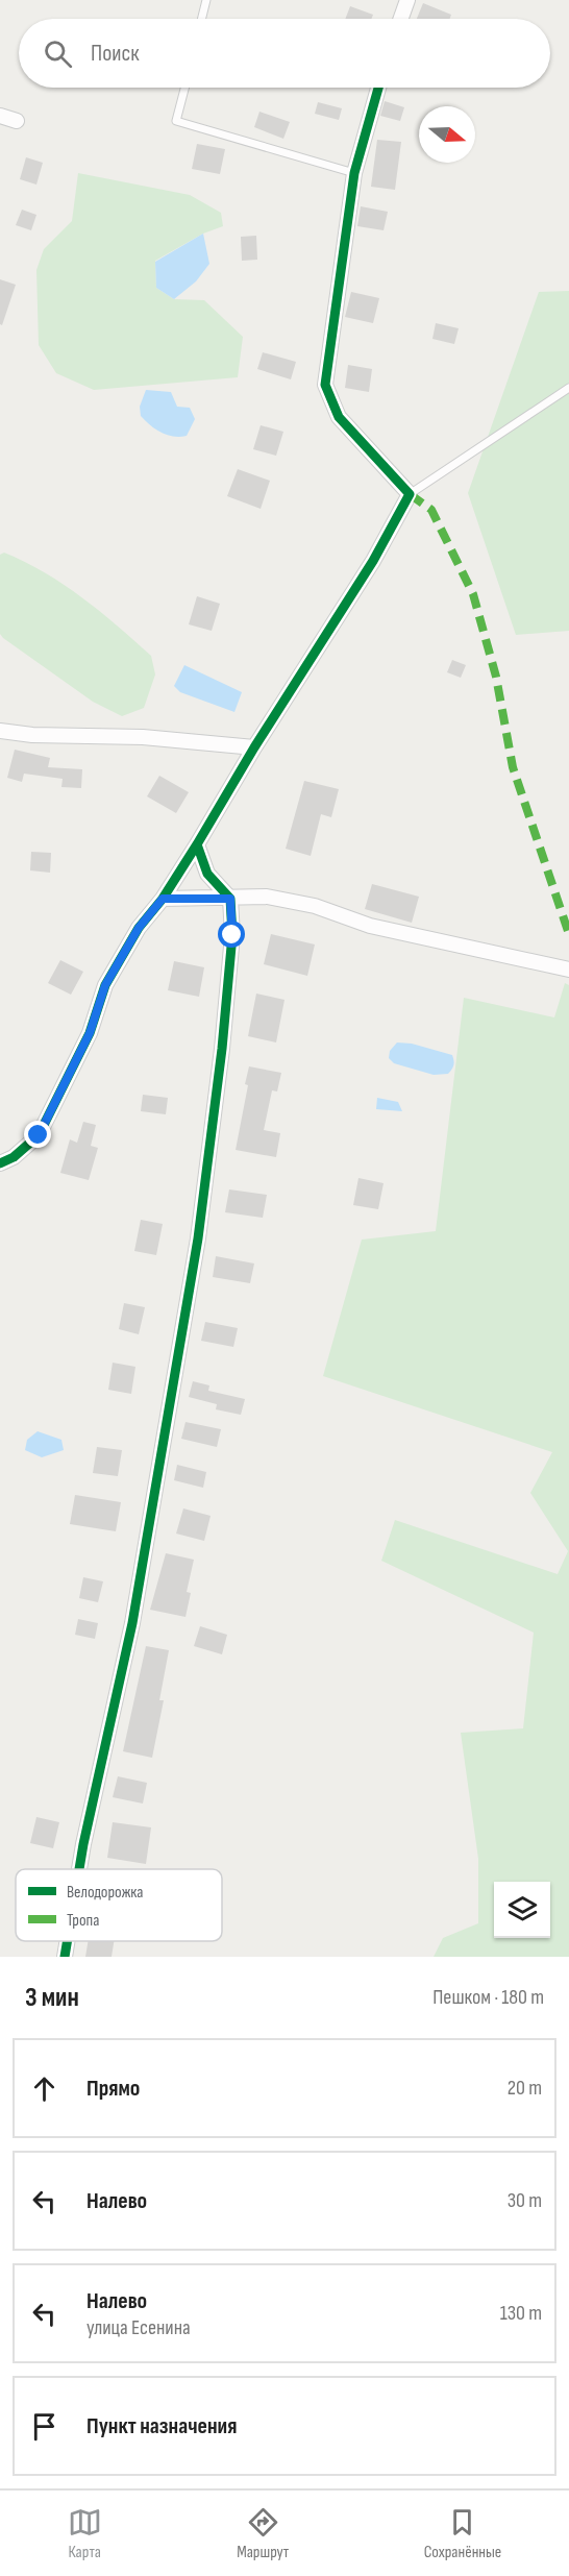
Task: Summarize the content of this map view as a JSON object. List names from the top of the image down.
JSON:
{
  "legend": ["Велодорожка", "Тропа"],
  "north": "right",
  "page": {
    "search": "Поиск",
    "heading": ["3 мин", "Пешком · 180 m"],
    "list": [
      ["Прямо", "20 m"],
      ["Налево", "30 m"],
      ["Налево", "улица Есенина", "130 m"],
      "Пункт назначения"
    ],
    "nav": ["Карта", "Маршрут", "Сохранённые"]
  }
}
